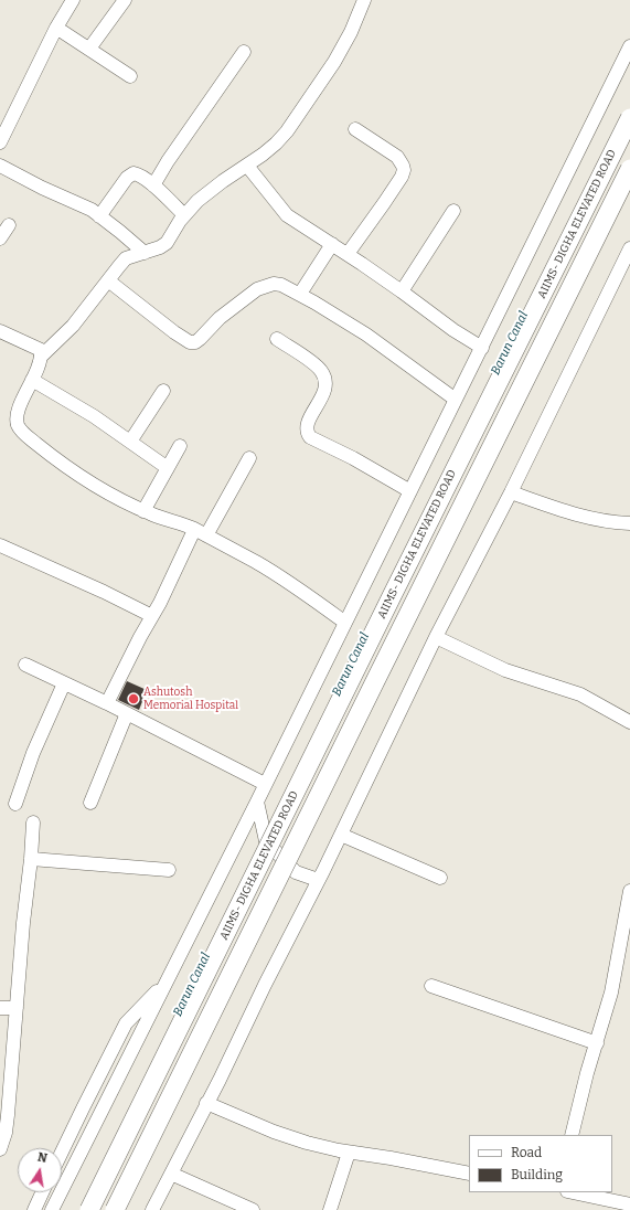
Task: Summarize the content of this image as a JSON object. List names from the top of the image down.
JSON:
{
  "streets": {
    "highway": ["AIIMS- DIGHA ELEVATED ROAD"]
  },
  "water": ["Barun Canal"],
  "places": ["Ashutosh Memorial Hospital"],
  "legend": ["Road", "Building"],
  "north": "top"
}
